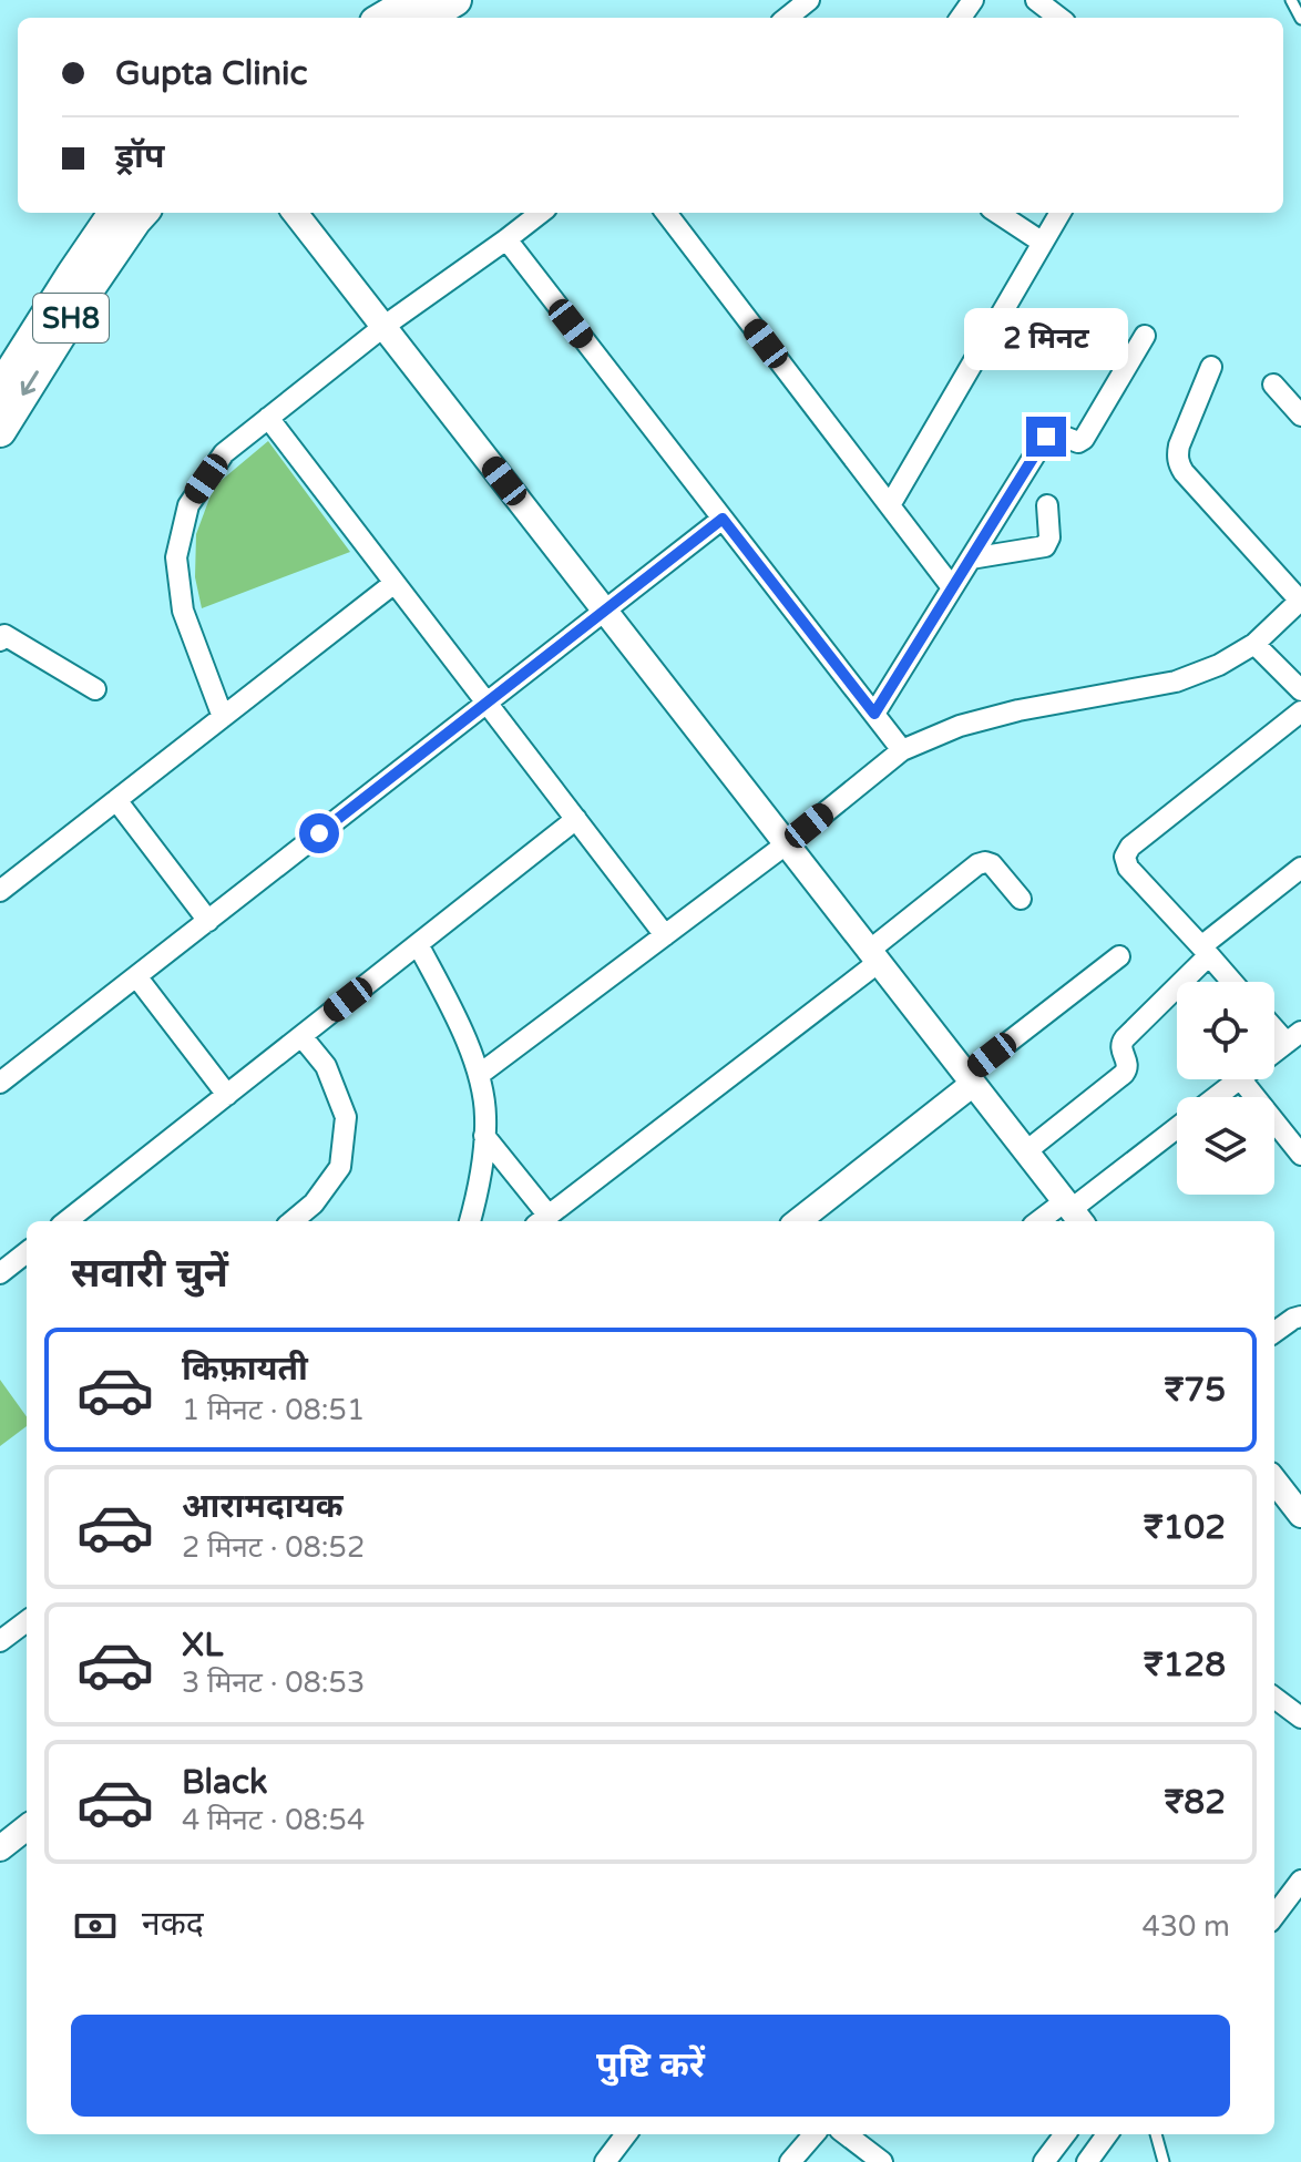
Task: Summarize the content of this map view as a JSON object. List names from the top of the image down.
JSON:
{
  "streets": {
    "main road": ["SH8"]
  },
  "page": {
    "banner": ["Gupta Clinic", "ड्रॉप"],
    "bubble": "2 मिनट",
    "heading": "सवारी चुनें",
    "list": [
      {
        "name": "किफ़ायती",
        "note": "1 मिनट · 08:51",
        "value": "₹75"
      },
      {
        "name": "आरामदायक",
        "note": "2 मिनट · 08:52",
        "value": "₹102"
      },
      {
        "name": "XL",
        "note": "3 मिनट · 08:53",
        "value": "₹128"
      },
      {
        "name": "Black",
        "note": "4 मिनट · 08:54",
        "value": "₹82"
      }
    ],
    "pay": ["नकद", "430 m"],
    "buttons": "पुष्टि करें"
  }
}
